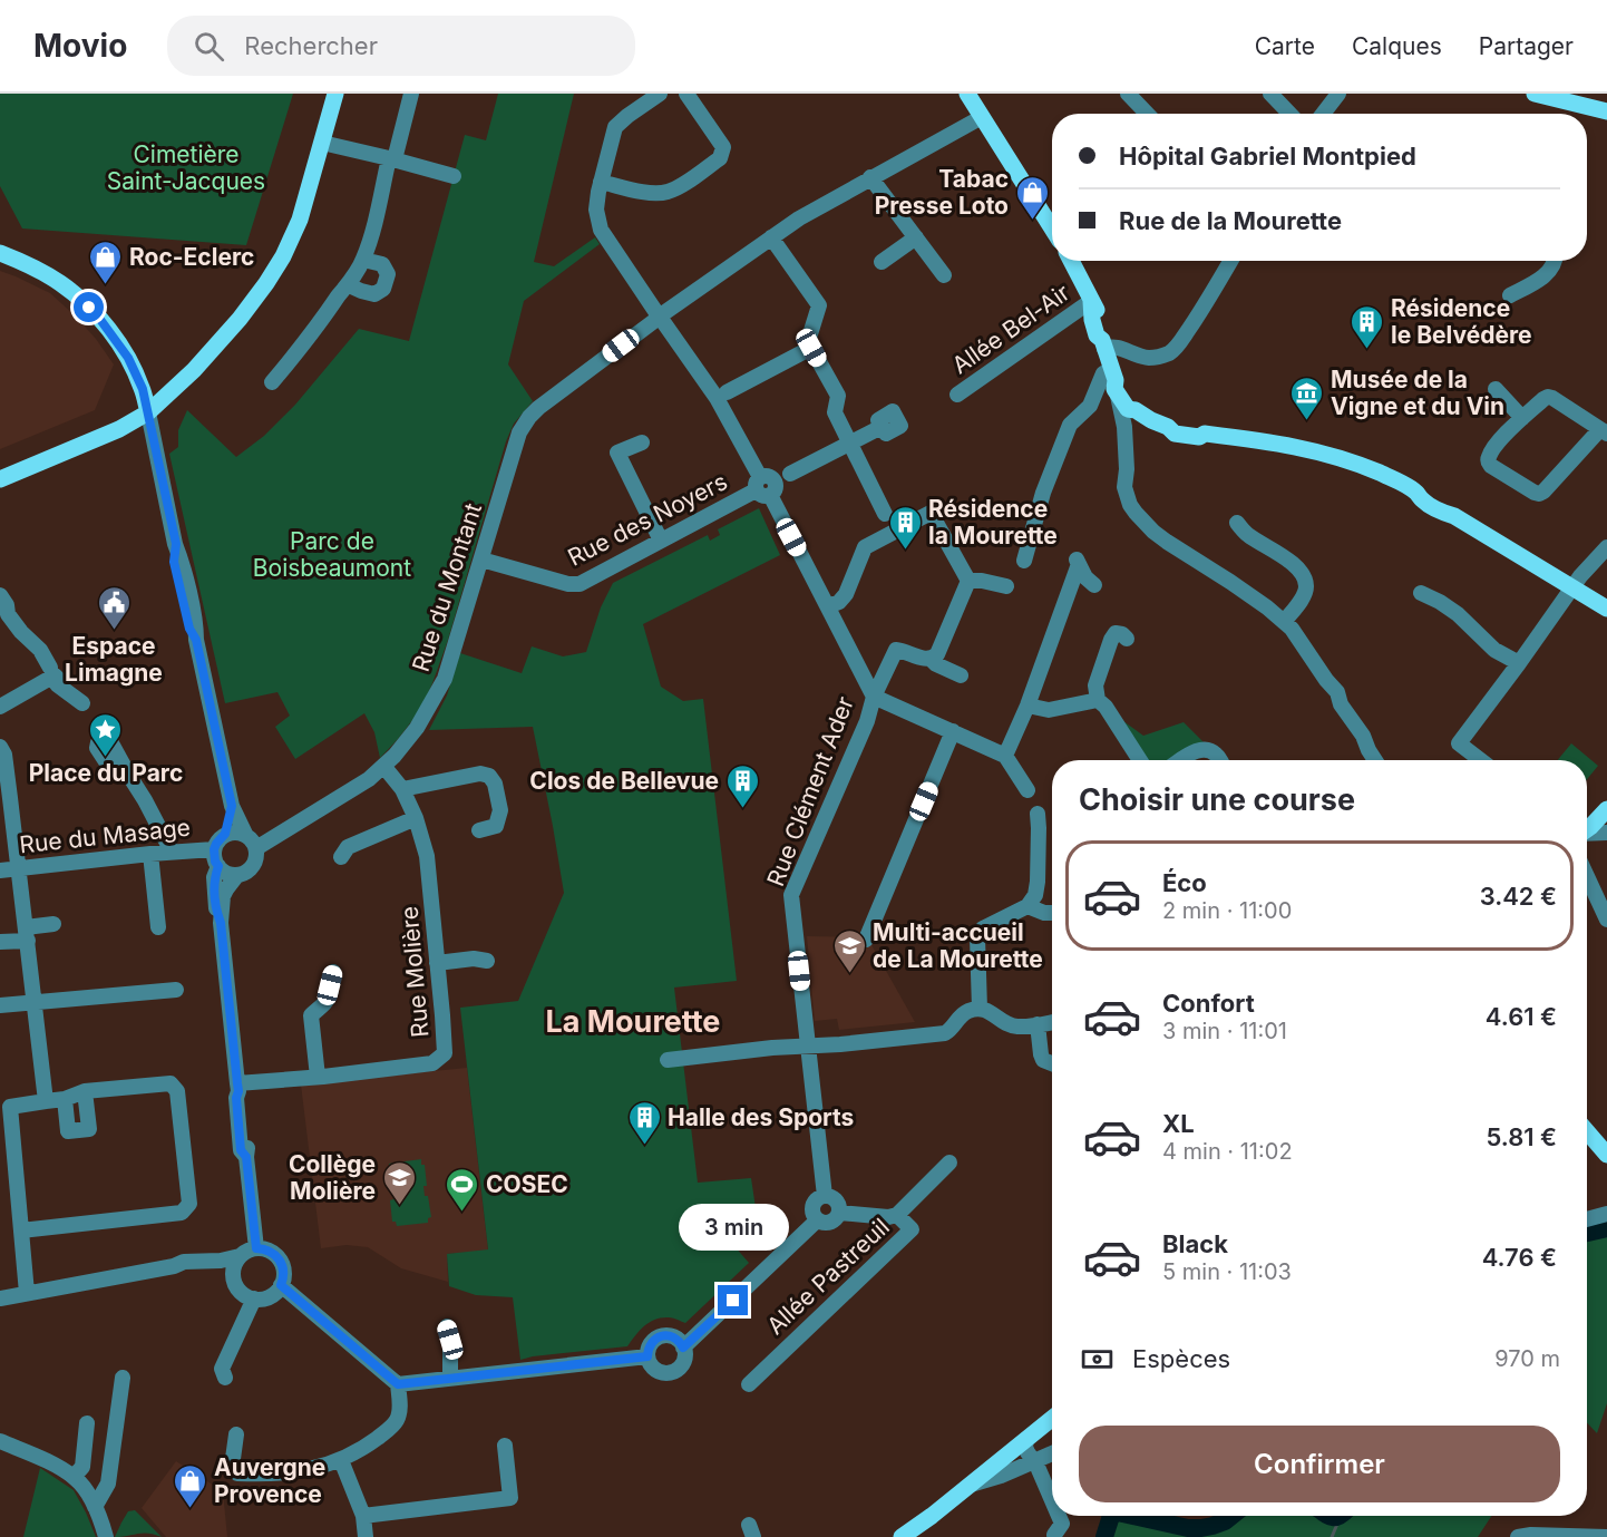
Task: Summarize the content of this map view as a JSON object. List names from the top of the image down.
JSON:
{
  "streets": {
    "street": [
      "Allée Bel-Air",
      "Rue des Noyers",
      "Rue du Montant",
      "Rue Clément Ader",
      "Rue du Masage",
      "Rue Molière",
      "Allée Pastreuil"
    ]
  },
  "crossings": [
    ["Rue des Noyers", "Rue du Montant"],
    ["Rue des Noyers", "Rue Clément Ader"],
    ["Rue du Montant", "Rue du Masage"],
    ["Rue du Montant", "Rue Molière"],
    ["Rue Clément Ader", "Allée Pastreuil"]
  ],
  "districts": ["La Mourette"],
  "parks": ["Cimetière Saint-Jacques", "Parc de Boisbeaumont"],
  "places": {
    "shop": ["Tabac Presse Loto", "Roc-Eclerc", "Auvergne Provence"],
    "building": [
      "Résidence le Belvédère",
      "Résidence la Mourette",
      "Clos de Bellevue",
      "Halle des Sports"
    ],
    "museum": ["Musée de la Vigne et du Vin"],
    "public building": ["Espace Limagne"],
    "place": ["Place du Parc"],
    "school or university": ["Multi-accueil de La Mourette", "Collège Molière"],
    "sports": ["COSEC"]
  },
  "page": {
    "header": "Movio",
    "search": "Rechercher",
    "nav": ["Carte", "Calques", "Partager"],
    "banner": ["Hôpital Gabriel Montpied", "Rue de la Mourette"],
    "heading": "Choisir une course",
    "list": [
      {
        "name": "Éco",
        "note": "2 min · 11:00",
        "value": "3.42 €"
      },
      {
        "name": "Confort",
        "note": "3 min · 11:01",
        "value": "4.61 €"
      },
      {
        "name": "XL",
        "note": "4 min · 11:02",
        "value": "5.81 €"
      },
      {
        "name": "Black",
        "note": "5 min · 11:03",
        "value": "4.76 €"
      }
    ],
    "bubble": "3 min",
    "pay": ["Espèces", "970 m"],
    "buttons": "Confirmer"
  }
}
